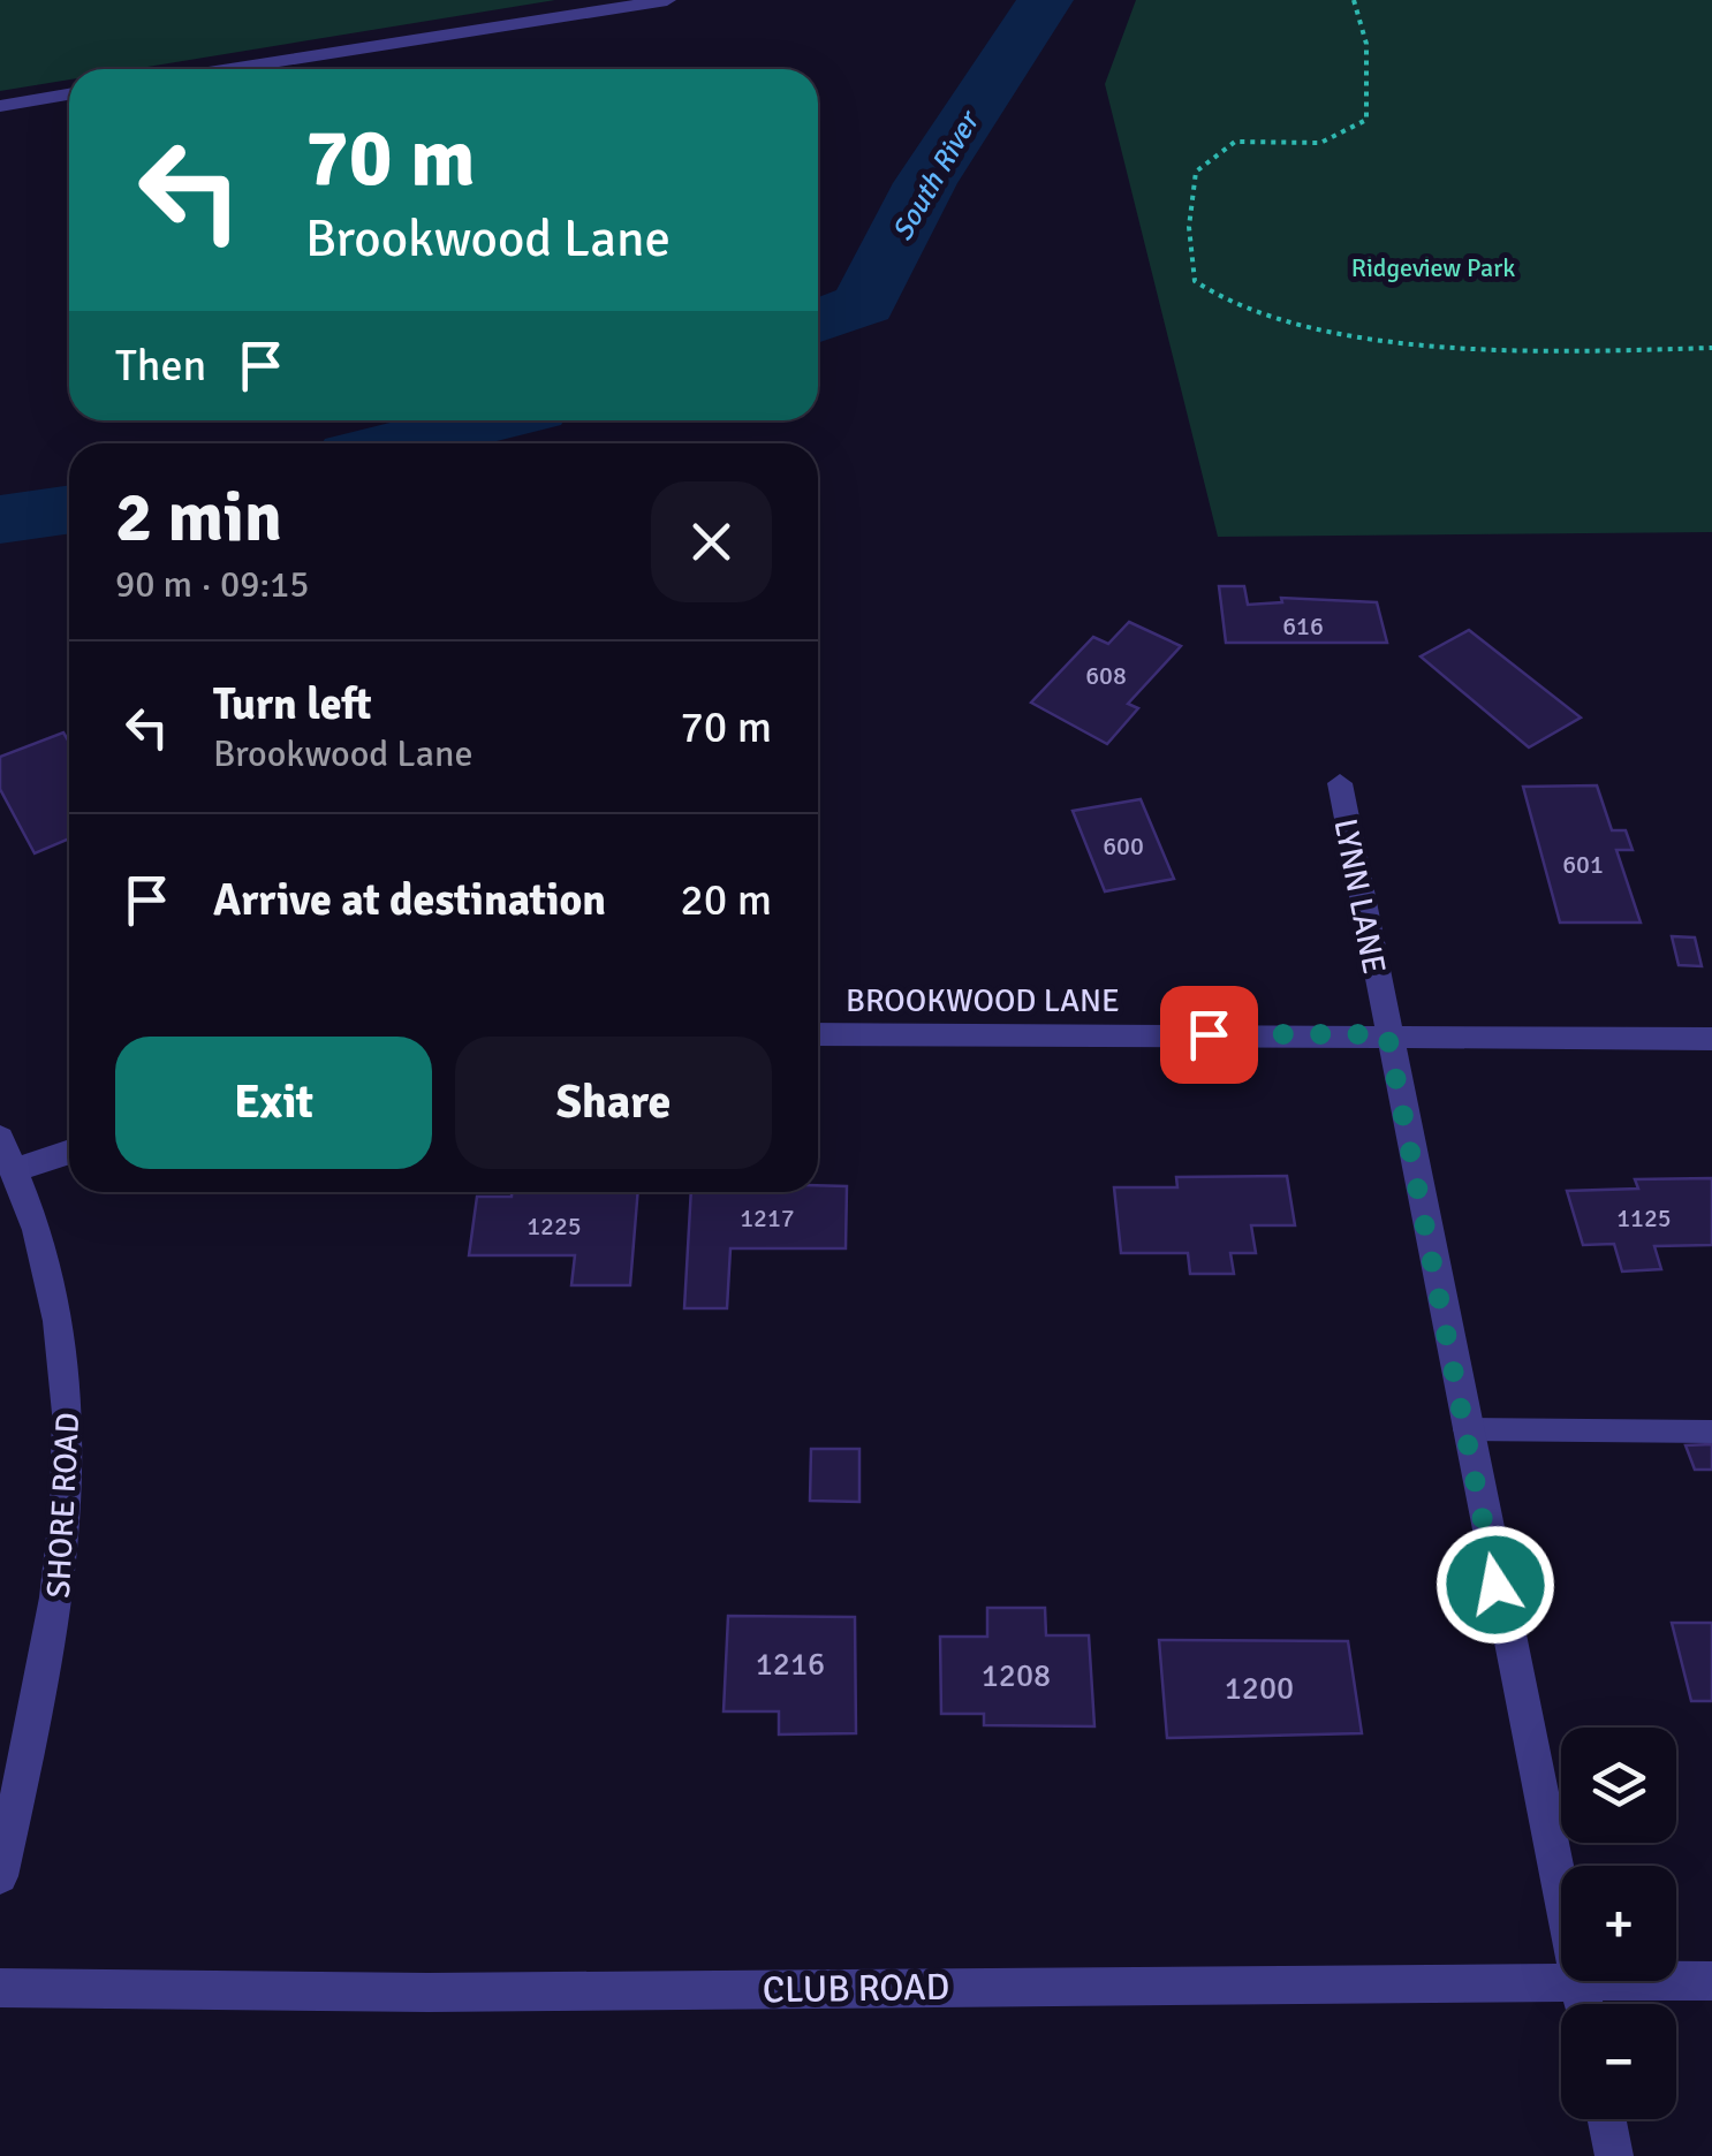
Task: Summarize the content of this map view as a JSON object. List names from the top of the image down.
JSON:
{
  "streets": {
    "street": [
      "LYNN LANE",
      "BROOKWOOD LANE",
      "SHORE ROAD",
      "CLUB ROAD"
    ]
  },
  "crossings": [
    ["LYNN LANE", "BROOKWOOD LANE"],
    ["LYNN LANE", "CLUB ROAD"]
  ],
  "water": ["South River"],
  "parks": ["Ridgeview Park"],
  "house_numbers": [
    "616",
    "608",
    "600",
    "601",
    "1217",
    "1125",
    "1225",
    "1216",
    "1208",
    "1200"
  ],
  "page": {
    "turn": ["70 m", "Brookwood Lane"],
    "then": "Then",
    "heading": ["2 min", "90 m · 09:15"],
    "list": [
      {
        "name": "Turn left",
        "note": "Brookwood Lane",
        "value": "70 m"
      },
      {
        "name": "Arrive at destination",
        "value": "20 m"
      }
    ],
    "buttons": ["Exit", "Share"],
    "map_buttons": ["+", "−"]
  }
}
